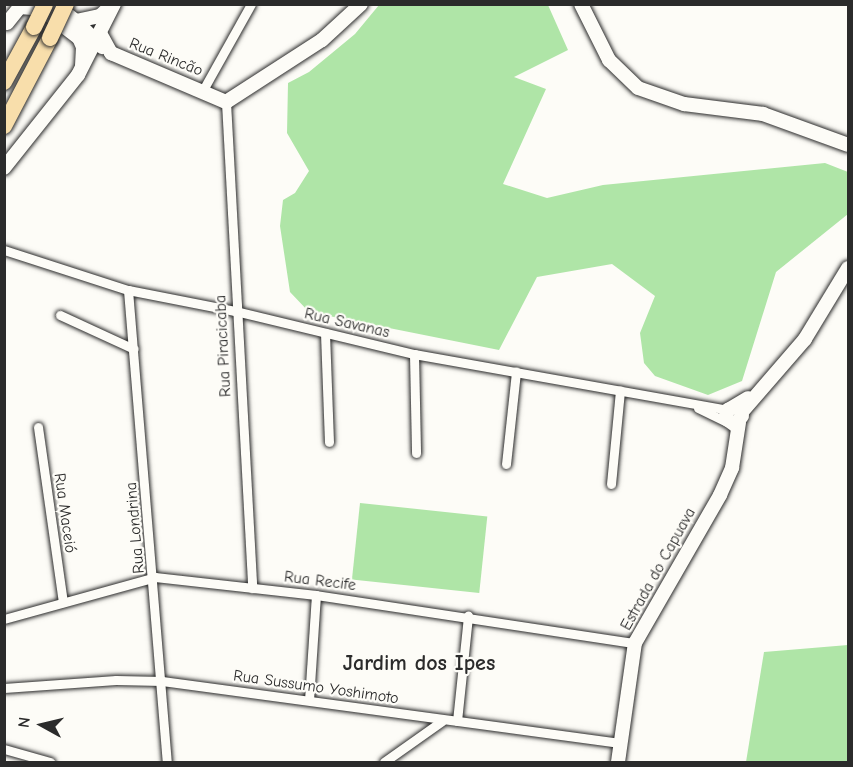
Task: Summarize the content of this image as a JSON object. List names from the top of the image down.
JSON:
{
  "streets": {
    "street": [
      "Rua Rincão",
      "Rua Savanas",
      "Rua Piracicaba",
      "Rua Maceió",
      "Rua Londrina",
      "Estrada do Capuava",
      "Rua Recife",
      "Rua Sussumo Yoshimoto"
    ]
  },
  "crossings": [
    ["Rua Rincão", "Rua Piracicaba"],
    ["Rua Savanas", "Rua Piracicaba"],
    ["Rua Savanas", "Rua Londrina"],
    ["Rua Savanas", "Estrada do Capuava"],
    ["Rua Piracicaba", "Rua Recife"],
    ["Rua Maceió", "Rua Recife"],
    ["Rua Londrina", "Rua Recife"],
    ["Rua Londrina", "Rua Sussumo Yoshimoto"],
    ["Estrada do Capuava", "Rua Recife"],
    ["Estrada do Capuava", "Rua Sussumo Yoshimoto"]
  ],
  "districts": ["Jardim dos Ipes"],
  "north": "left"
}
